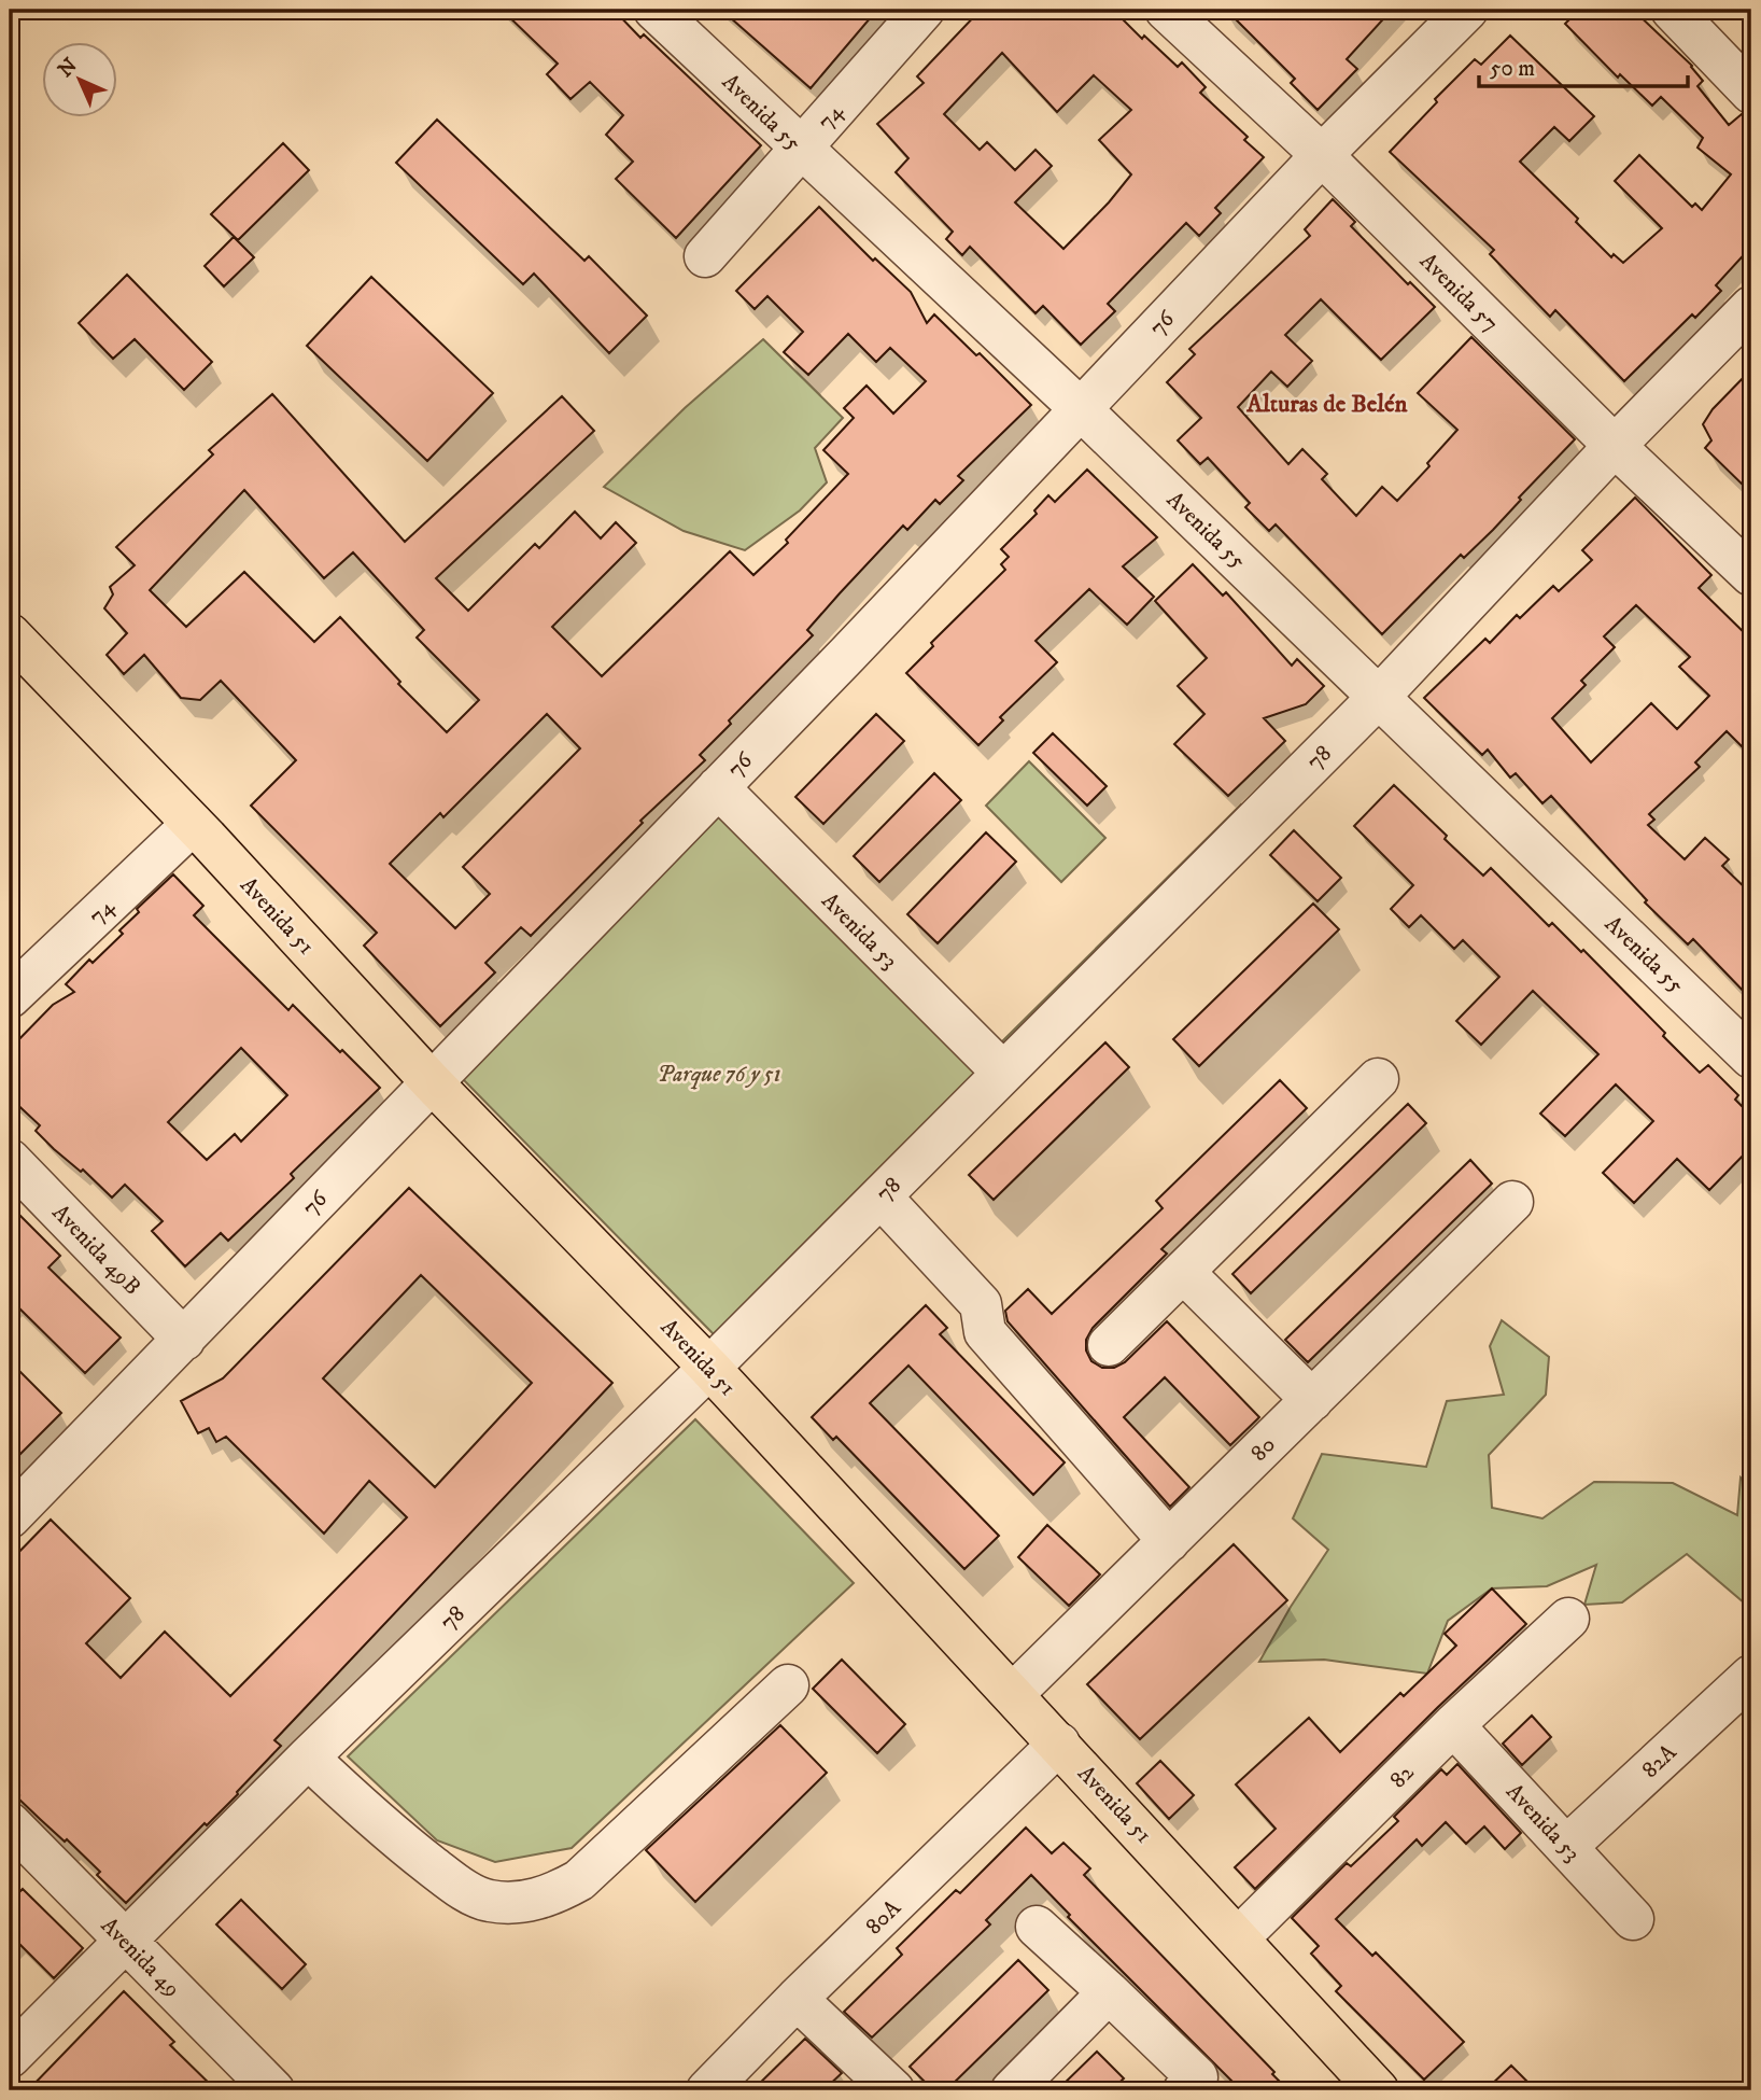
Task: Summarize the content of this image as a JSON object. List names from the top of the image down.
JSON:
{
  "streets": {
    "main road": ["Avenida 51"],
    "street": [
      "Avenida 55",
      "74",
      "Avenida 57",
      "76",
      "78",
      "Avenida 53",
      "Avenida 49B",
      "80",
      "82A",
      "82",
      "80A",
      "Avenida 49"
    ]
  },
  "crossings": [
    ["Avenida 55", "74"],
    ["Avenida 55", "76"],
    ["Avenida 55", "78"],
    ["74", "Avenida 51"],
    ["Avenida 57", "76"],
    ["Avenida 57", "78"],
    ["76", "Avenida 51"],
    ["76", "Avenida 53"],
    ["76", "Avenida 49B"],
    ["78", "Avenida 51"],
    ["78", "Avenida 53"],
    ["78", "Avenida 49"],
    ["Avenida 51", "80"],
    ["Avenida 51", "82"],
    ["Avenida 51", "80A"],
    ["Avenida 53", "82A"],
    ["Avenida 53", "82"]
  ],
  "districts": ["Alturas de Belén"],
  "parks": ["Parque 76 y 51"],
  "scale_bar": "50 m",
  "north": "top left"
}
